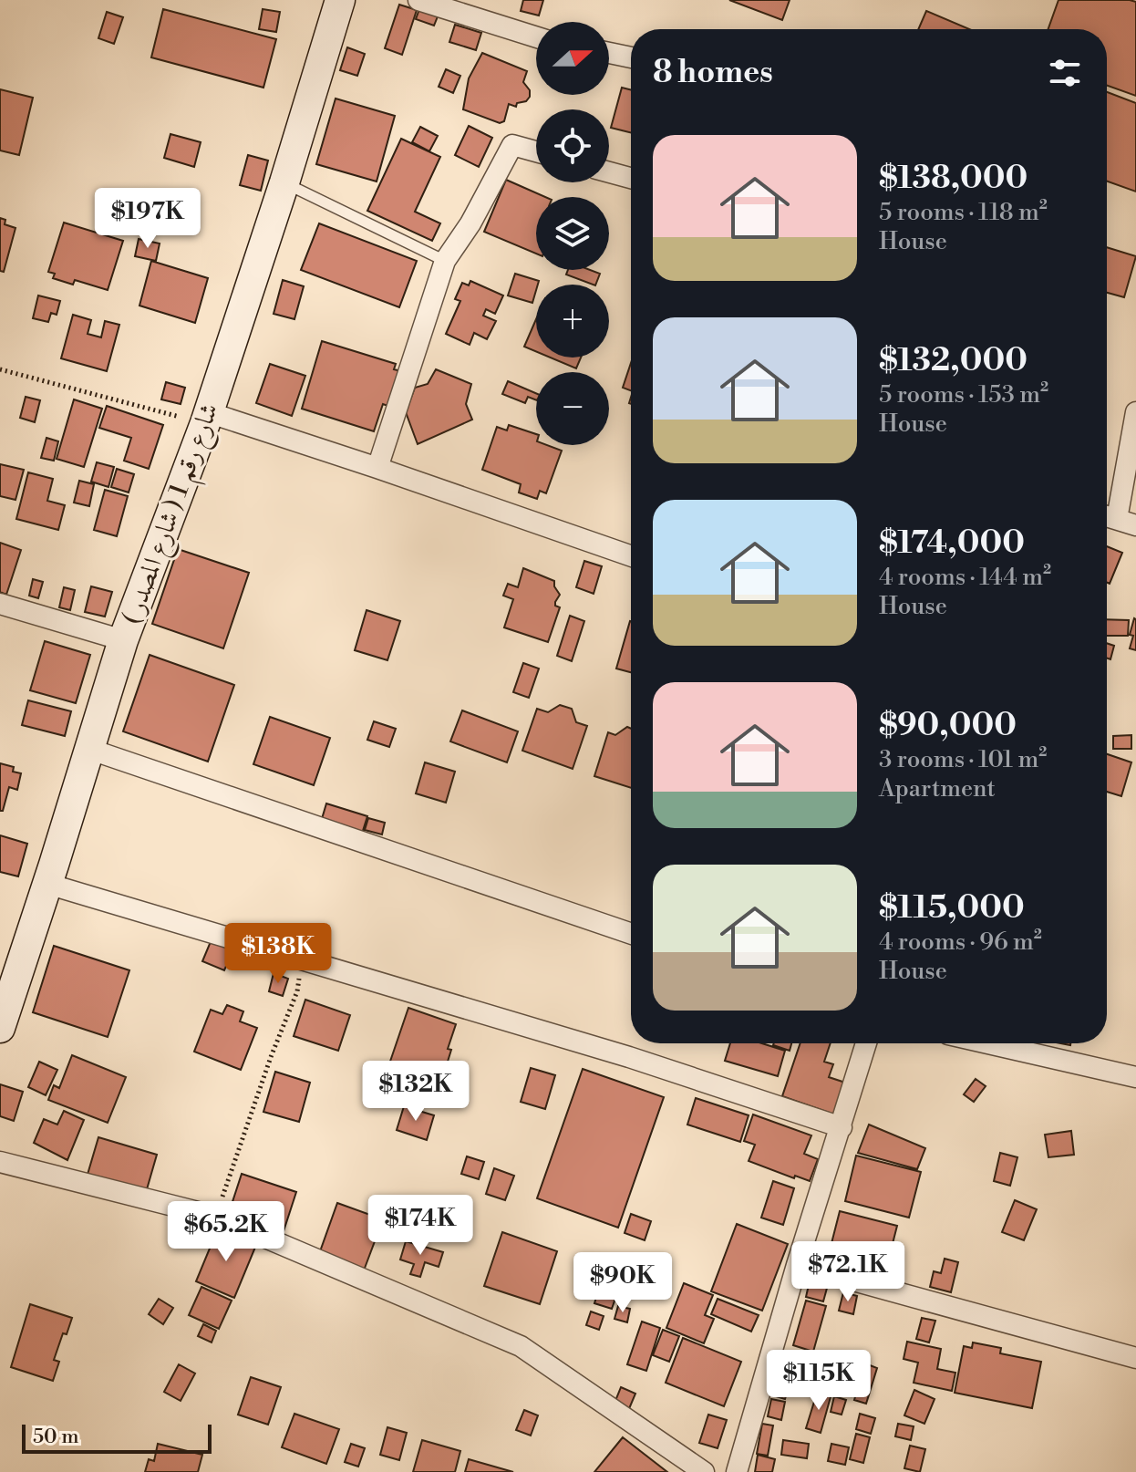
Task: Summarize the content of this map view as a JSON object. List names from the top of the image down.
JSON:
{
  "streets": {
    "street": ["شارع رقم 1 ( شارع المصدر )"]
  },
  "scale_bar": "50 m",
  "north": "right",
  "page": {
    "map_buttons": ["+", "−"],
    "heading": "8 homes",
    "list": [
      {
        "name": "$138,000",
        "note": "5 rooms · 118 m² · House"
      },
      {
        "name": "$132,000",
        "note": "5 rooms · 153 m² · House"
      },
      {
        "name": "$174,000",
        "note": "4 rooms · 144 m² · House"
      },
      {
        "name": "$90,000",
        "note": "3 rooms · 101 m² · Apartment"
      },
      {
        "name": "$115,000",
        "note": "4 rooms · 96 m² · House"
      }
    ],
    "price": [
      "$197K",
      "$138K",
      "$132K",
      "$174K",
      "$65.2K",
      "$72.1K",
      "$90K",
      "$115K"
    ],
    "scale": "50 m"
  }
}
